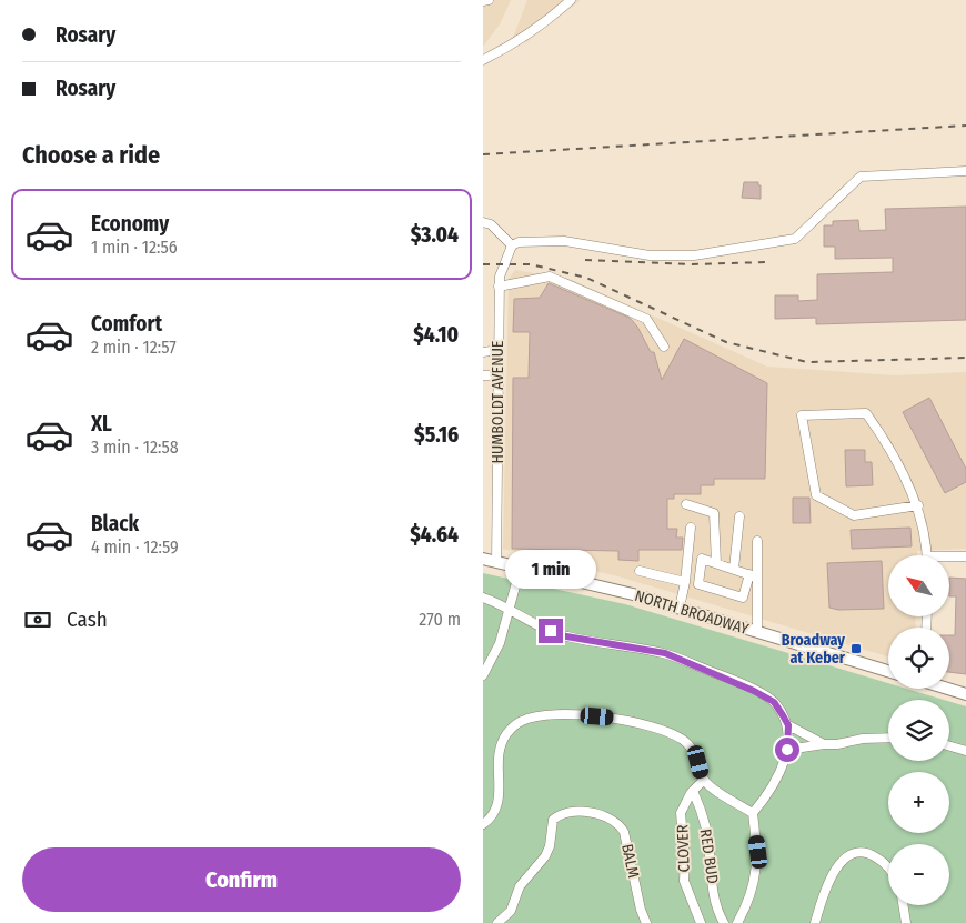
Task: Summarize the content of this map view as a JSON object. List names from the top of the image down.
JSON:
{
  "streets": {
    "main road": ["NORTH BROADWAY"],
    "street": [
      "HUMBOLDT AVENUE",
      "CLOVER",
      "RED BUD",
      "BALM"
    ]
  },
  "crossings": [
    ["HUMBOLDT AVENUE", "NORTH BROADWAY"],
    ["CLOVER", "RED BUD"]
  ],
  "places": {
    "transit": ["Broadway at Keber"]
  },
  "north": "top left",
  "page": {
    "banner": ["Rosary", "Rosary"],
    "heading": "Choose a ride",
    "list": [
      {
        "name": "Economy",
        "note": "1 min · 12:56",
        "value": "$3.04"
      },
      {
        "name": "Comfort",
        "note": "2 min · 12:57",
        "value": "$4.10"
      },
      {
        "name": "XL",
        "note": "3 min · 12:58",
        "value": "$5.16"
      },
      {
        "name": "Black",
        "note": "4 min · 12:59",
        "value": "$4.64"
      }
    ],
    "bubble": "1 min",
    "map_buttons": ["+", "−"],
    "pay": ["Cash", "270 m"],
    "buttons": "Confirm"
  }
}
